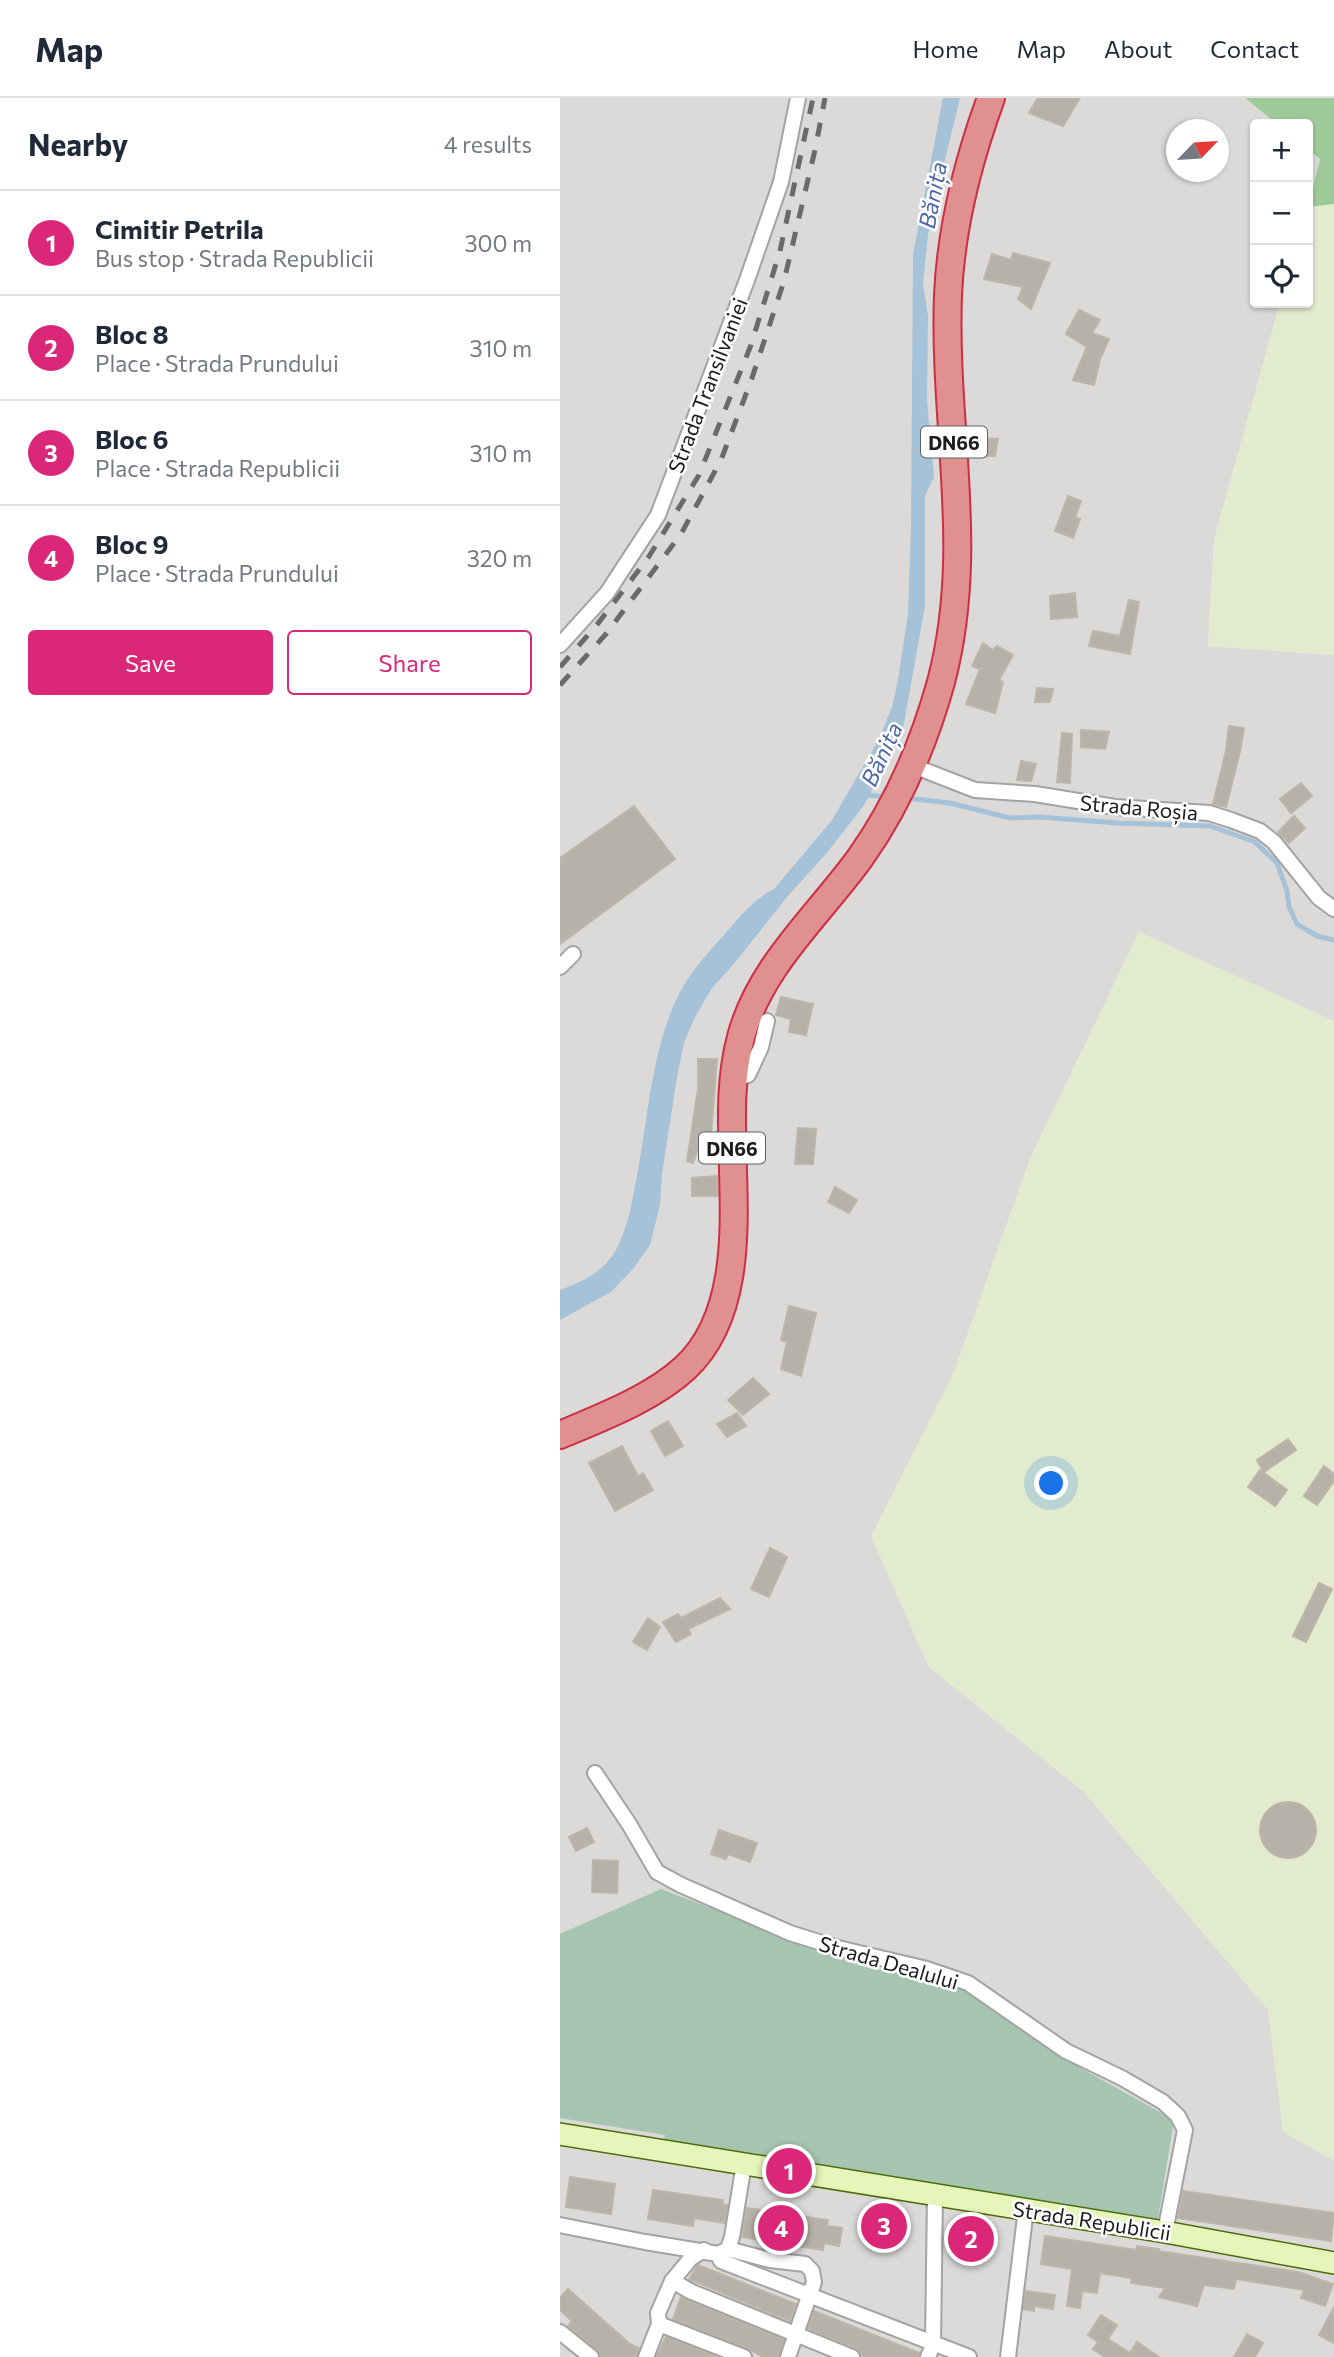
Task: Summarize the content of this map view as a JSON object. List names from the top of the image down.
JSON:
{
  "streets": {
    "highway": ["DN66"],
    "main road": ["Strada Republicii"],
    "street": ["Strada Transilvaniei", "Strada Roșia", "Strada Dealului"]
  },
  "crossings": [
    ["DN66", "Strada Roșia"],
    ["Strada Dealului", "Strada Republicii"]
  ],
  "water": ["Bănița"],
  "north": "top right",
  "page": {
    "header": "Map",
    "nav": [
      "Home",
      "Map",
      "About",
      "Contact"
    ],
    "heading": ["Nearby", "4 results"],
    "map_buttons": ["+", "−"],
    "list": [
      {
        "mark": "1",
        "name": "Cimitir Petrila",
        "note": "Bus stop · Strada Republicii",
        "value": "300 m"
      },
      {
        "mark": "2",
        "name": "Bloc 8",
        "note": "Place · Strada Prundului",
        "value": "310 m"
      },
      {
        "mark": "3",
        "name": "Bloc 6",
        "note": "Place · Strada Republicii",
        "value": "310 m"
      },
      {
        "mark": "4",
        "name": "Bloc 9",
        "note": "Place · Strada Prundului",
        "value": "320 m"
      }
    ],
    "buttons": ["Save", "Share"],
    "pins": [
      "1",
      "3",
      "4",
      "2"
    ]
  }
}
